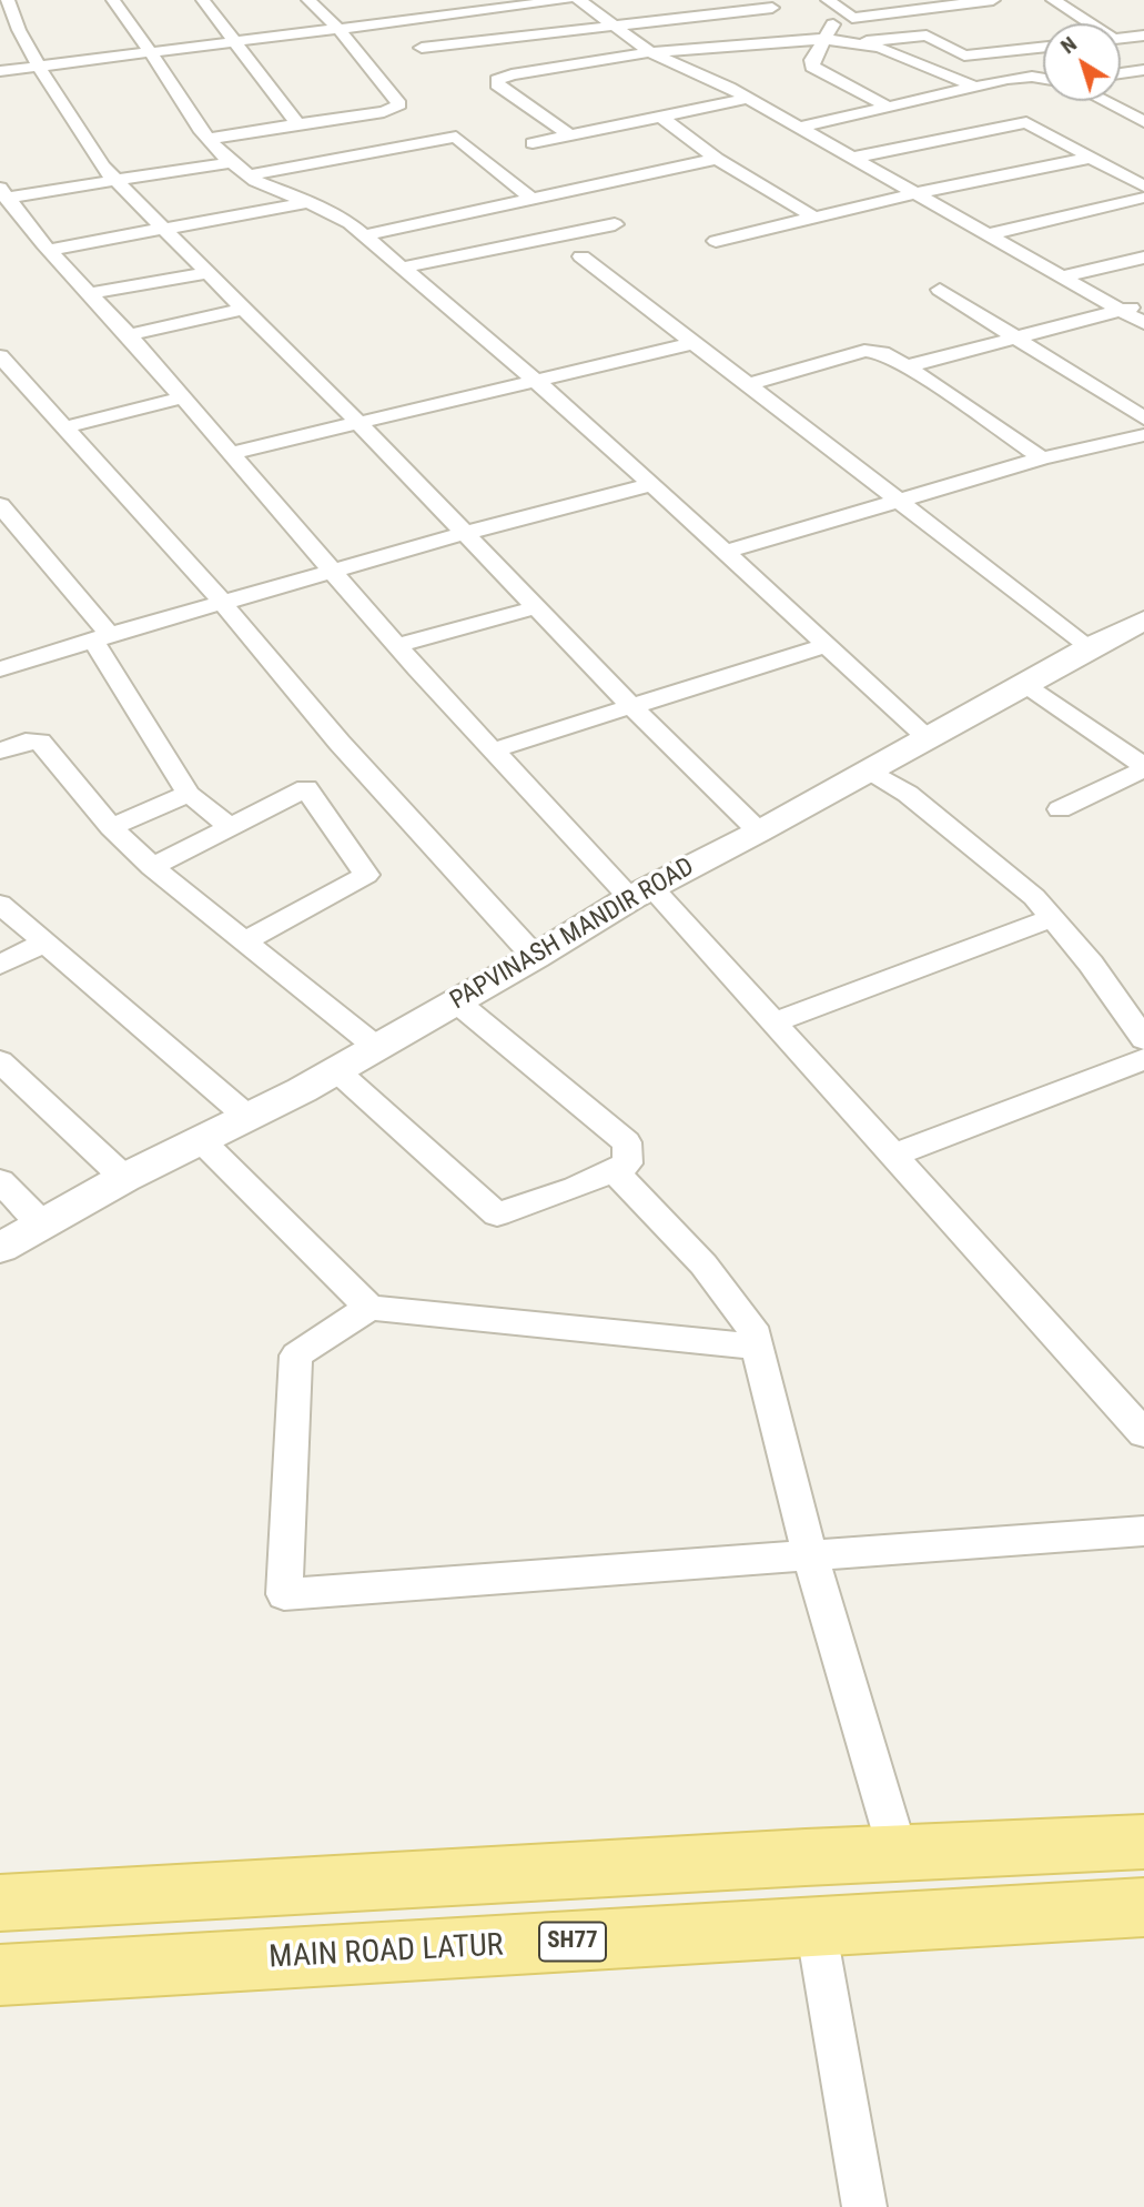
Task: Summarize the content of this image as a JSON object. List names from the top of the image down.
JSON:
{
  "streets": {
    "main road": ["SH77", "MAIN ROAD LATUR"],
    "street": ["PAPVINASH MANDIR ROAD"]
  },
  "north": "top left"
}
